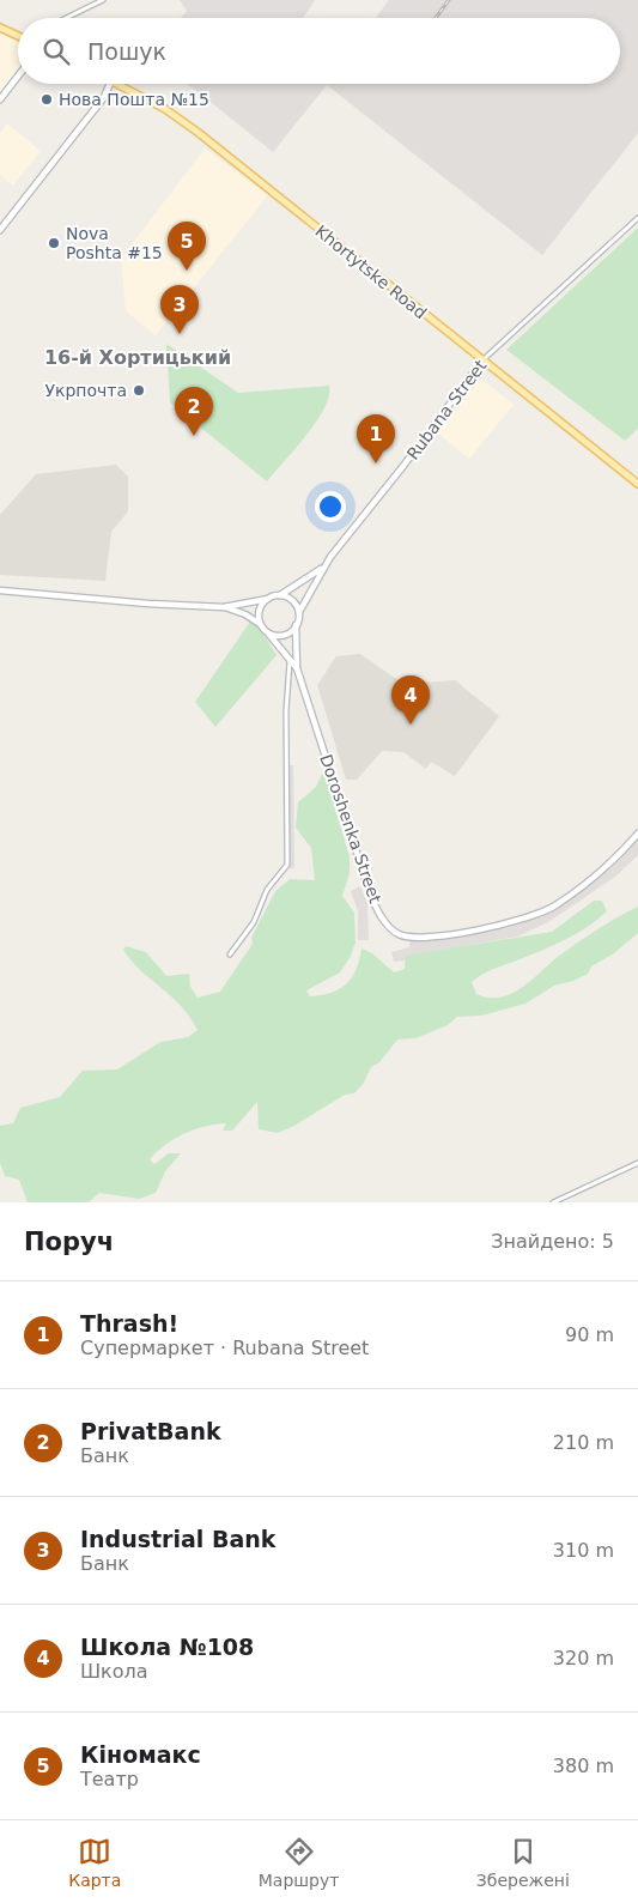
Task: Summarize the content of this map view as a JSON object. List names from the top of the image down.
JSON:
{
  "streets": {
    "main road": ["Khortytske Road"],
    "street": ["Rubana Street", "Doroshenka Street"]
  },
  "crossings": [
    ["Khortytske Road", "Rubana Street"],
    ["Rubana Street", "Doroshenka Street"]
  ],
  "districts": ["16-й Хортицький"],
  "places": ["Нова Пошта №15", "Nova Poshta #15", "Укрпочта"],
  "page": {
    "search": "Пошук",
    "pins": [
      "5",
      "3",
      "2",
      "1",
      "4"
    ],
    "heading": ["Поруч", "Знайдено: 5"],
    "list": [
      {
        "mark": "1",
        "name": "Thrash!",
        "note": "Супермаркет · Rubana Street",
        "value": "90 m"
      },
      {
        "mark": "2",
        "name": "PrivatBank",
        "note": "Банк",
        "value": "210 m"
      },
      {
        "mark": "3",
        "name": "Industrial Bank",
        "note": "Банк",
        "value": "310 m"
      },
      {
        "mark": "4",
        "name": "Школа №108",
        "note": "Школа",
        "value": "320 m"
      },
      {
        "mark": "5",
        "name": "Кіномакс",
        "note": "Театр",
        "value": "380 m"
      }
    ],
    "nav": ["Карта", "Маршрут", "Збережені"]
  }
}
